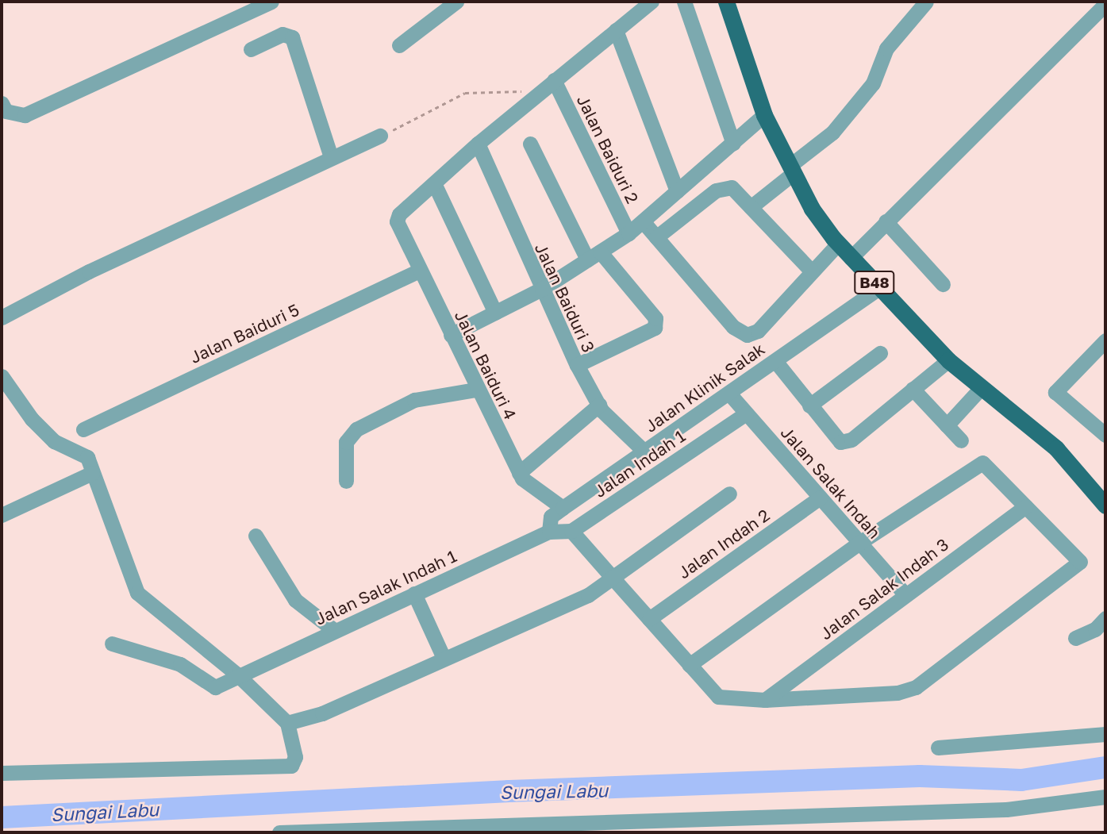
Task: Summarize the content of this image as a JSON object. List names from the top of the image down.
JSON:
{
  "streets": {
    "main road": ["B48"],
    "street": [
      "Jalan Baiduri 2",
      "Jalan Baiduri 3",
      "Jalan Baiduri 5",
      "Jalan Baiduri 4",
      "Jalan Klinik Salak",
      "Jalan Indah 1",
      "Jalan Salak Indah",
      "Jalan Indah 2",
      "Jalan Salak Indah 1",
      "Jalan Salak Indah 3"
    ]
  },
  "crossings": [
    ["B48", "Jalan Klinik Salak"],
    ["Jalan Baiduri 3", "Jalan Klinik Salak"],
    ["Jalan Baiduri 5", "Jalan Baiduri 4"],
    ["Jalan Baiduri 4", "Jalan Klinik Salak"],
    ["Jalan Baiduri 4", "Jalan Salak Indah 1"],
    ["Jalan Klinik Salak", "Jalan Salak Indah"],
    ["Jalan Klinik Salak", "Jalan Salak Indah 1"],
    ["Jalan Indah 1", "Jalan Salak Indah"],
    ["Jalan Salak Indah", "Jalan Indah 2"],
    ["Jalan Salak Indah", "Jalan Salak Indah 3"]
  ],
  "water": ["Sungai Labu"]
}
